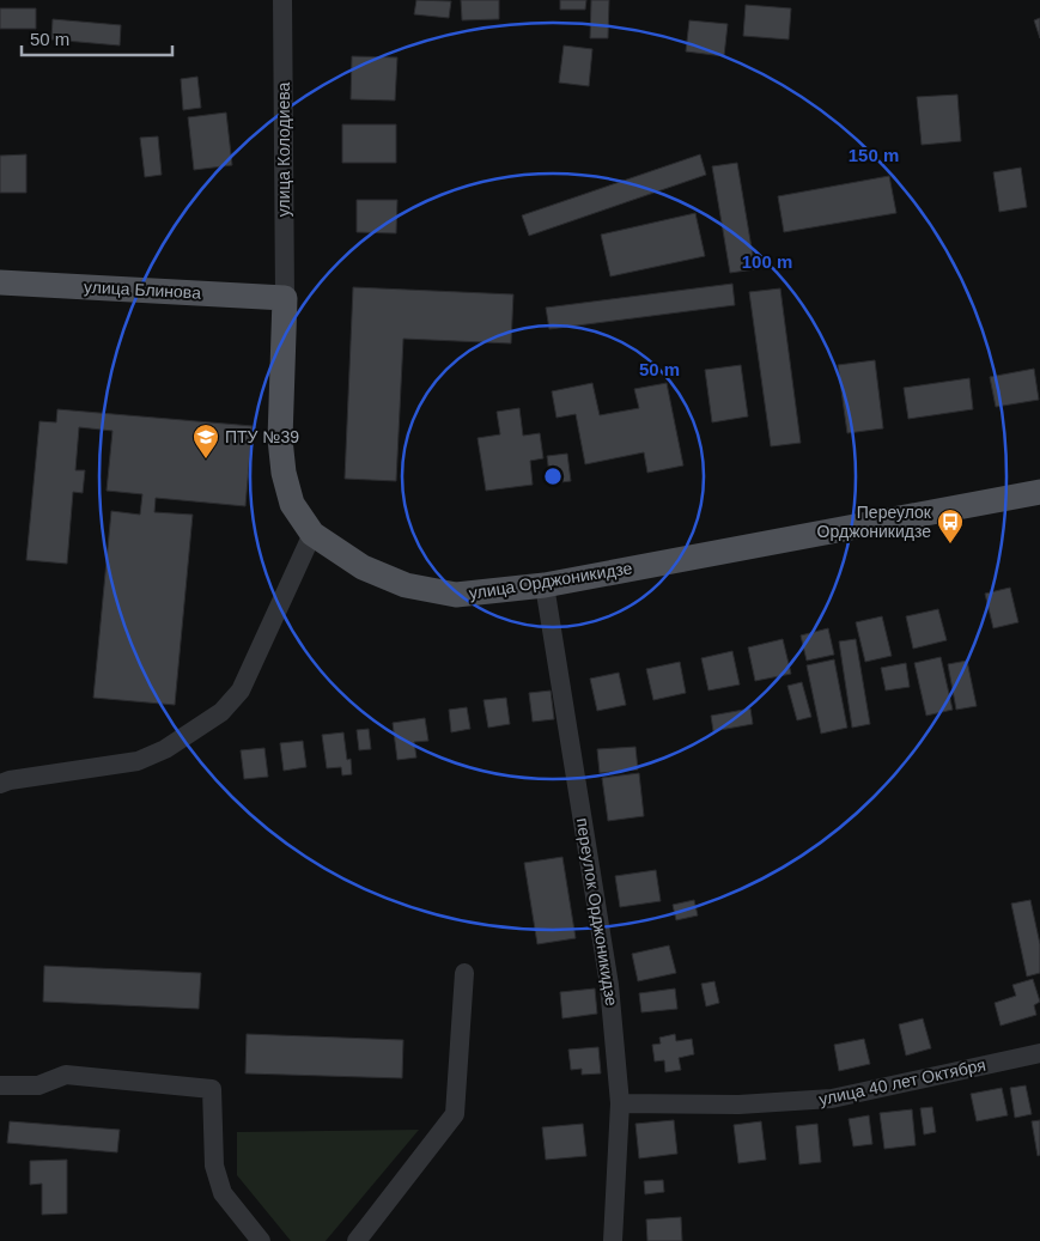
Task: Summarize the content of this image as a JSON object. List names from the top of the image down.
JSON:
{
  "streets": {
    "main road": ["улица Блинова", "улица Орджоникидзе"],
    "street": ["улица Колодиева", "переулок Орджоникидзе", "улица 40 лет Октября"]
  },
  "crossings": [
    ["улица Колодиева", "улица Блинова"],
    ["улица Колодиева", "улица Орджоникидзе"],
    ["улица Блинова", "улица Орджоникидзе"],
    ["улица Орджоникидзе", "переулок Орджоникидзе"],
    ["переулок Орджоникидзе", "улица 40 лет Октября"]
  ],
  "places": {
    "school or university": ["ПТУ №39"],
    "bus stop": ["Переулок Орджоникидзе"]
  },
  "scale_bar": "50 m",
  "rings": ["150 m", "100 m", "50 m"]
}
